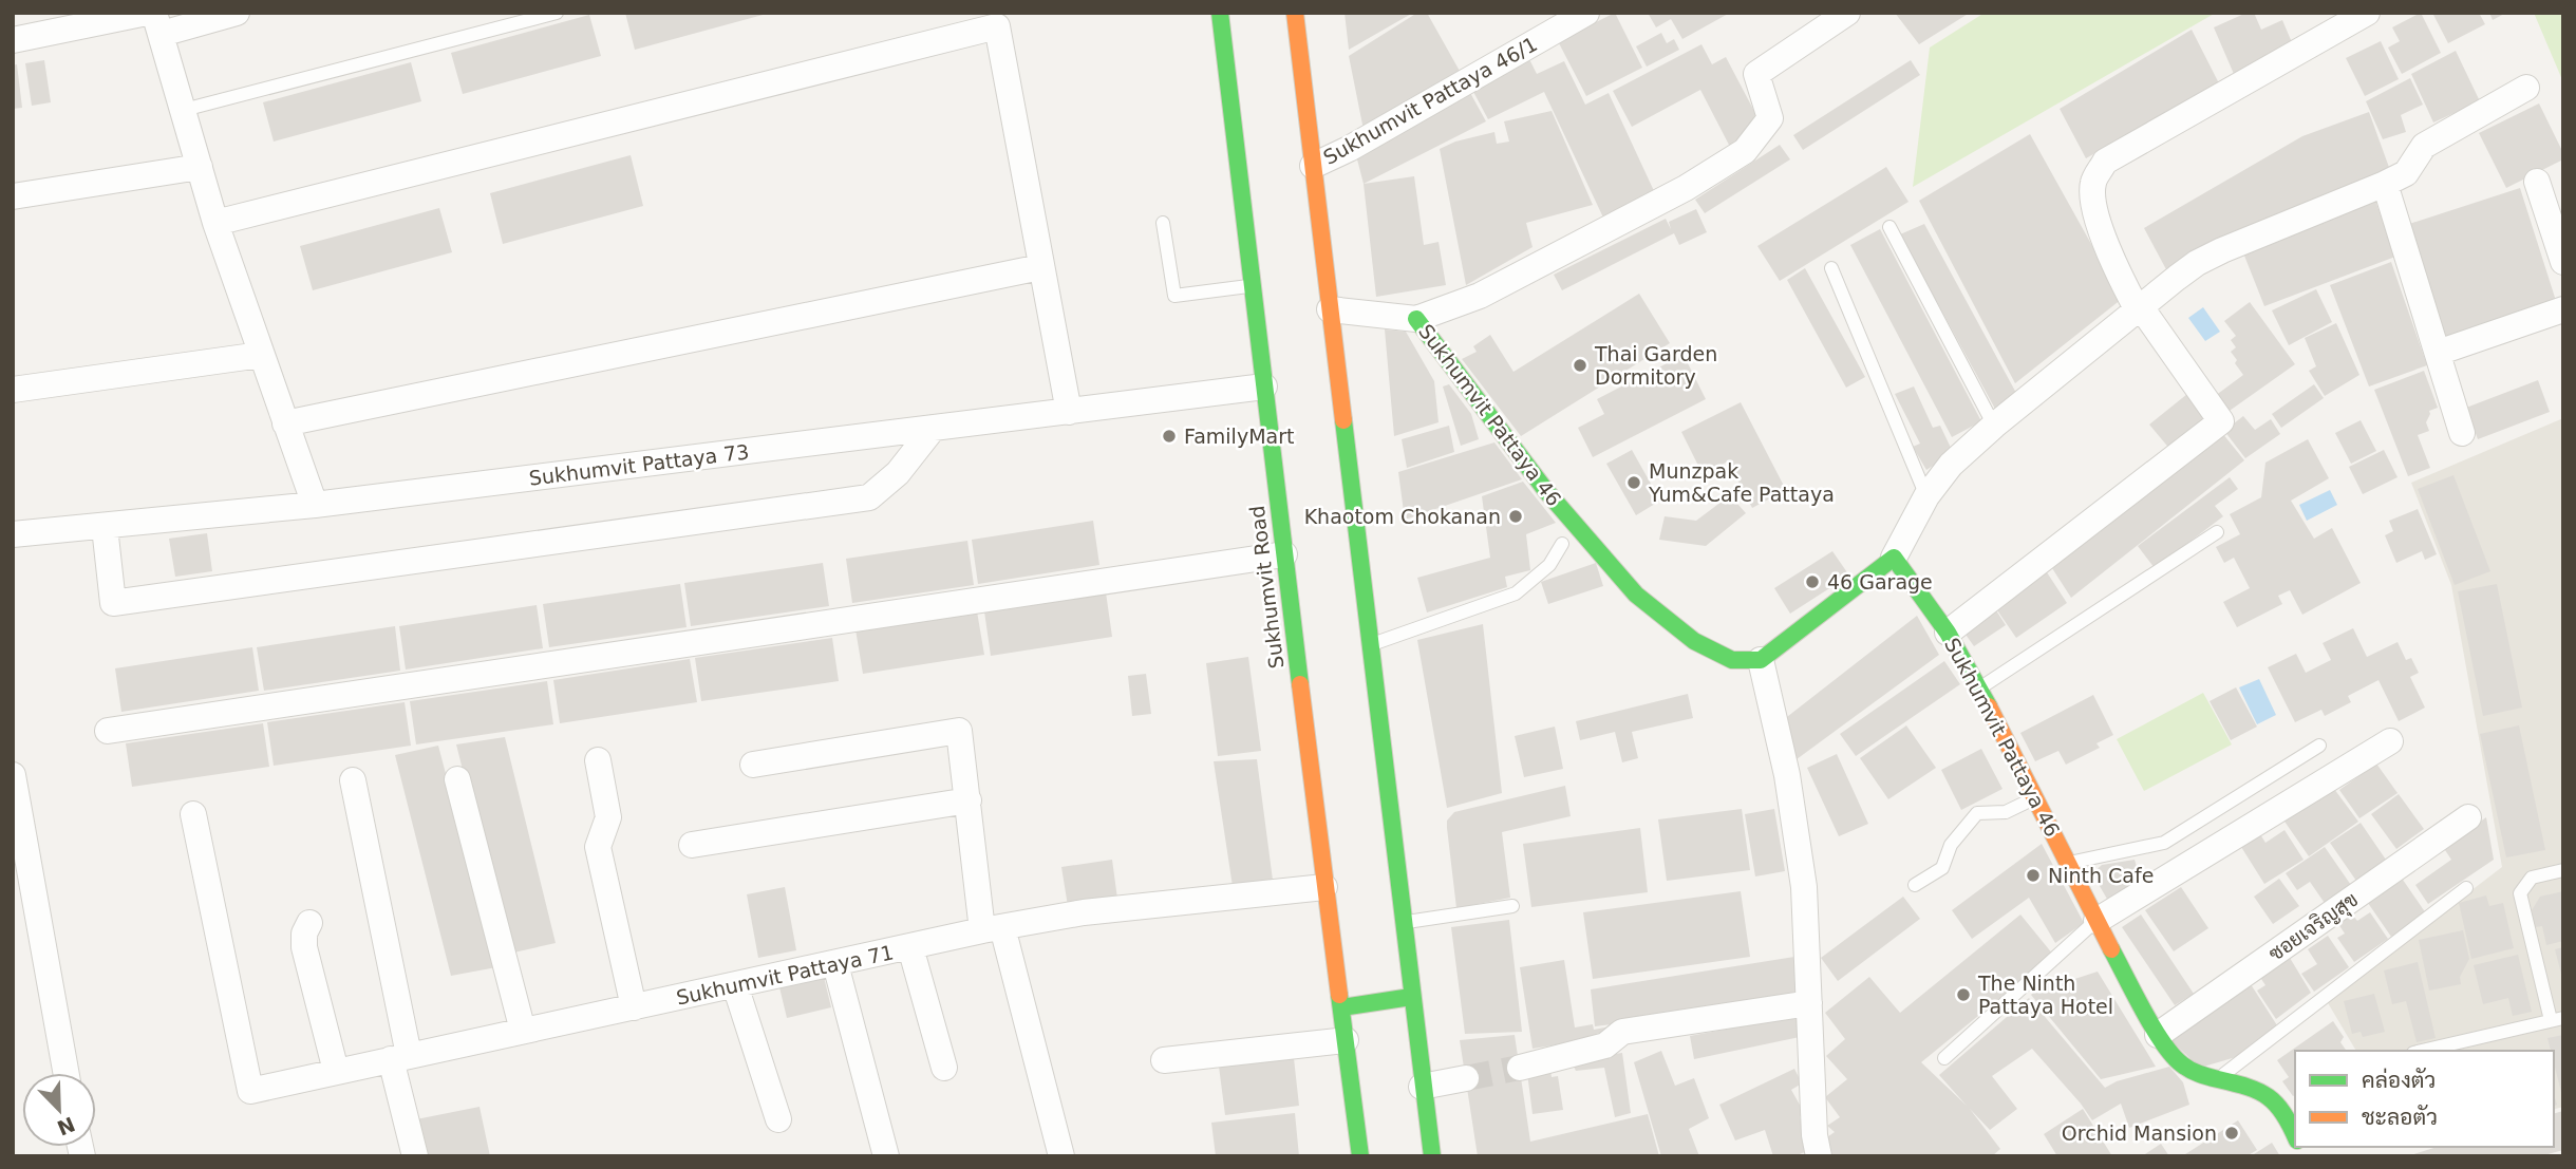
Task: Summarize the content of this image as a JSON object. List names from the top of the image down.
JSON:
{
  "streets": {
    "main road": ["Sukhumvit Pattaya 46", "Sukhumvit Road"],
    "street": [
      "Sukhumvit Pattaya 46/1",
      "Sukhumvit Pattaya 73",
      "ซอยเจริญสุข",
      "Sukhumvit Pattaya 71"
    ]
  },
  "crossings": [
    ["Sukhumvit Pattaya 46", "ซอยเจริญสุข"],
    ["Sukhumvit Pattaya 73", "Sukhumvit Road"],
    ["Sukhumvit Road", "Sukhumvit Pattaya 71"]
  ],
  "places": [
    "Thai Garden Dormitory",
    "FamilyMart",
    "Munzpak Yum&Cafe Pattaya",
    "Khaotom Chokanan",
    "46 Garage",
    "Ninth Cafe",
    "The Ninth Pattaya Hotel",
    "Orchid Mansion"
  ],
  "legend": ["คล่องตัว", "ชะลอตัว"],
  "north": "bottom right"
}
